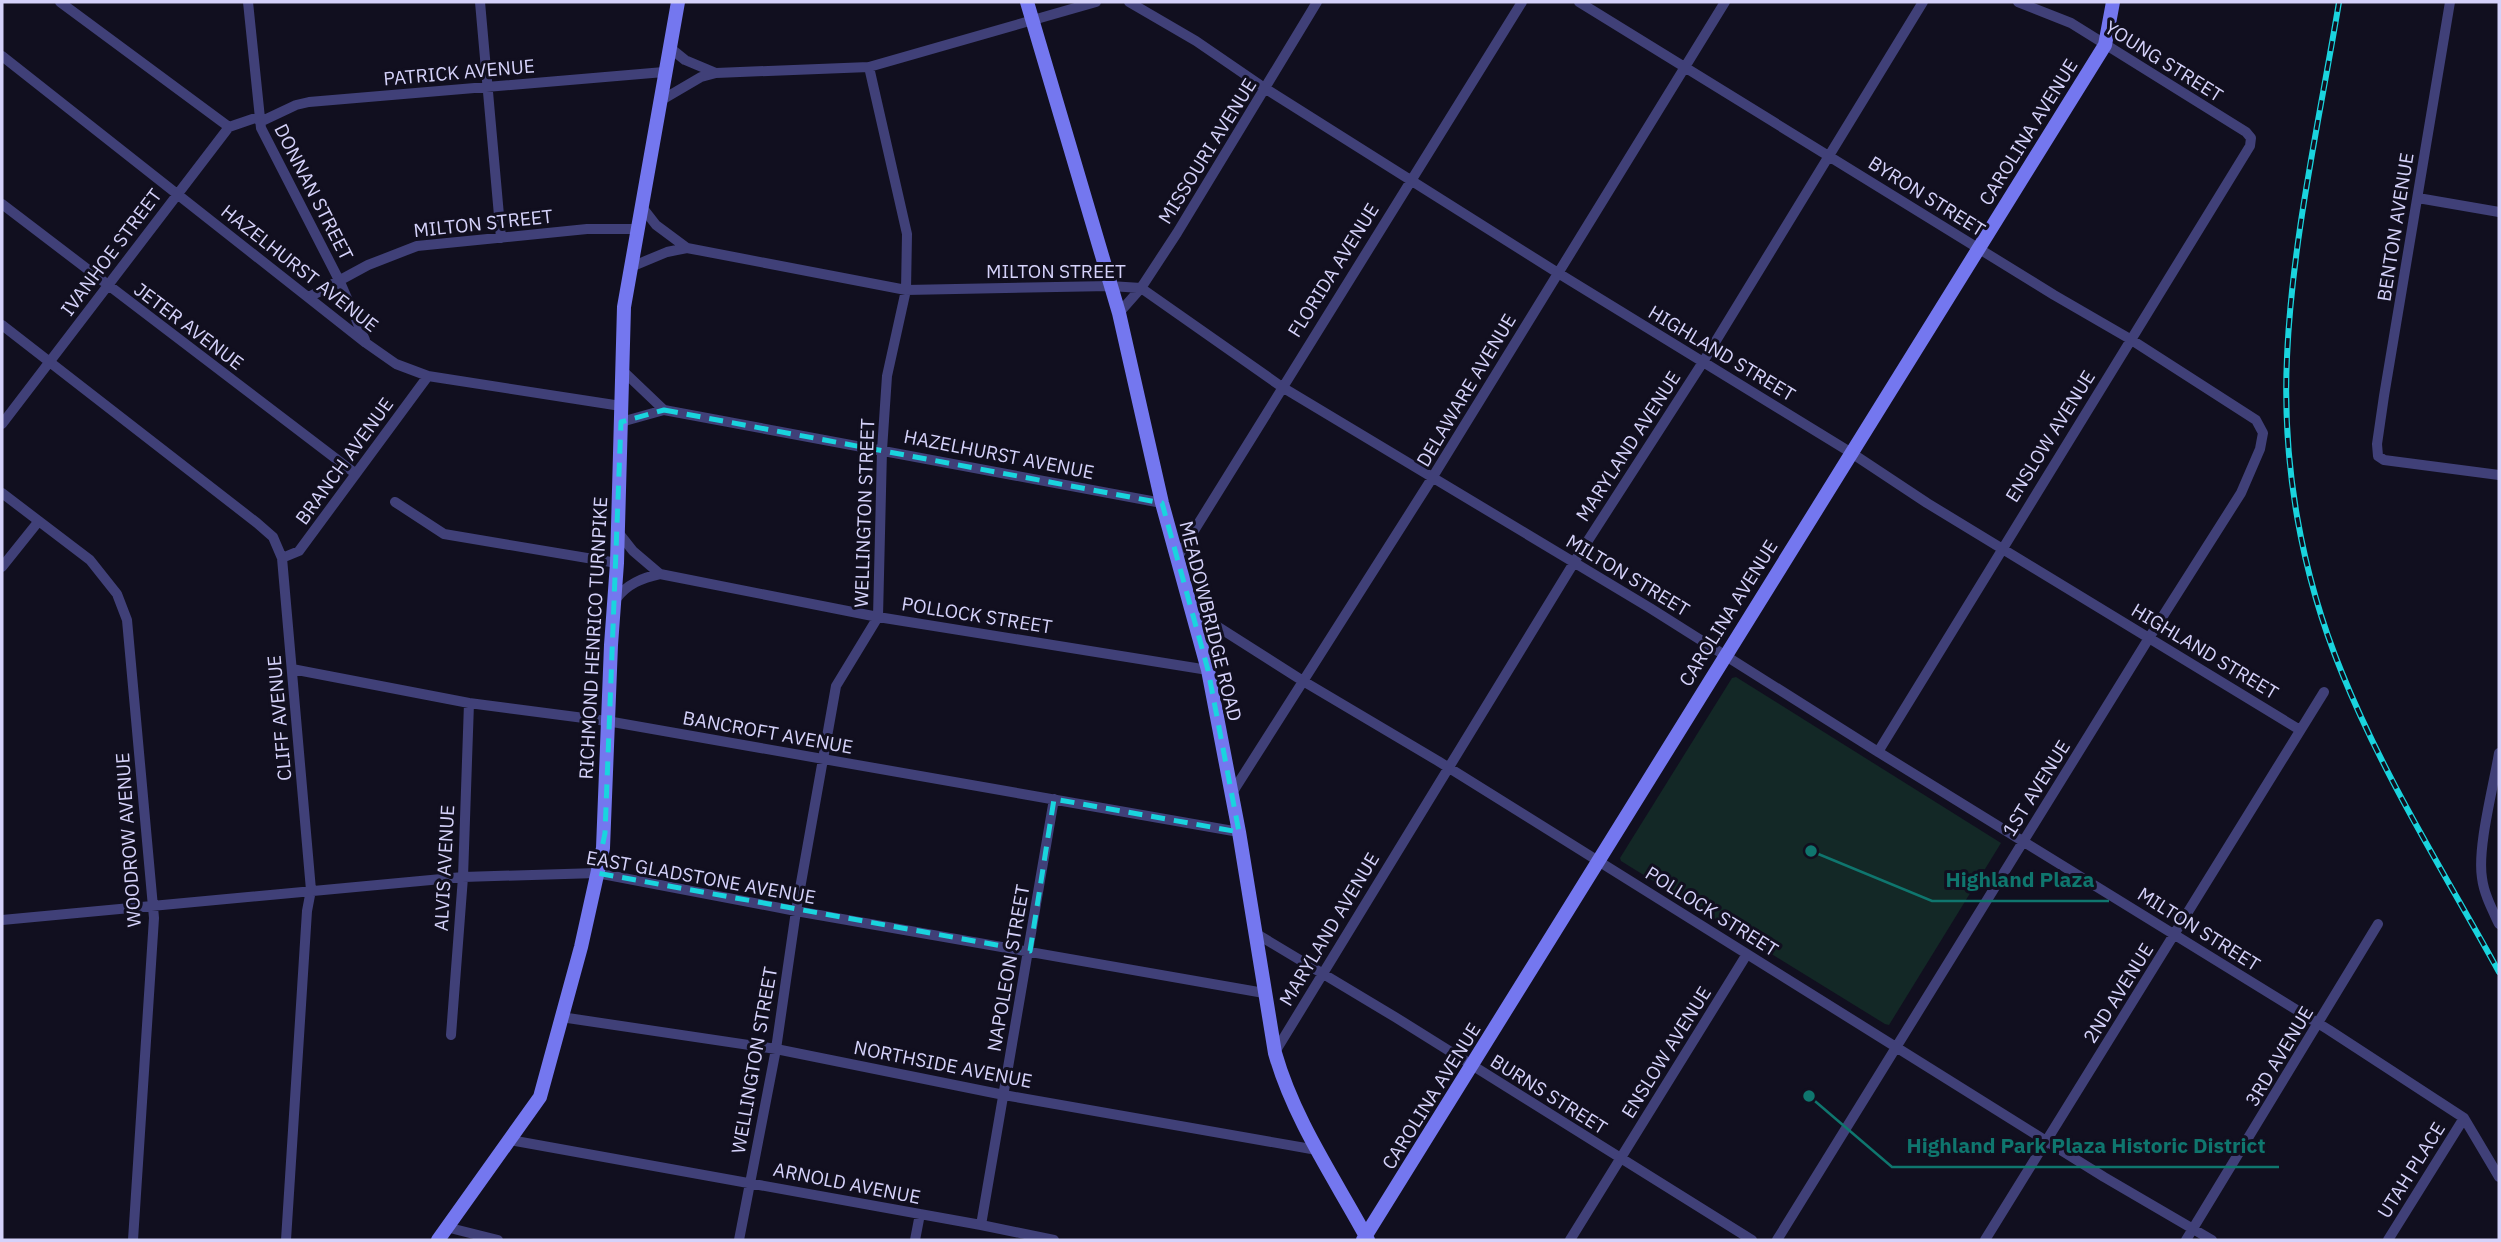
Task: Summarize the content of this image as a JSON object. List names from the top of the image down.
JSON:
{
  "streets": {
    "street": [
      "YOUNG STREET",
      "PATRICK AVENUE",
      "CAROLINA AVENUE",
      "MISSOURI AVENUE",
      "DONNAN STREET",
      "BYRON STREET",
      "MILTON STREET",
      "BENTON AVENUE",
      "IVANHOE STREET",
      "HAZELHURST AVENUE",
      "FLORIDA AVENUE",
      "JETER AVENUE",
      "HIGHLAND STREET",
      "DELAWARE AVENUE",
      "ENSLOW AVENUE",
      "MARYLAND AVENUE",
      "BRANCH AVENUE",
      "WELLINGTON STREET",
      "POLLOCK STREET",
      "MEADOWBRIDGE ROAD",
      "RICHMOND HENRICO TURNPIKE",
      "CLIFF AVENUE",
      "BANCROFT AVENUE",
      "1ST AVENUE",
      "WOODROW AVENUE",
      "ALVIS AVENUE",
      "EAST GLADSTONE AVENUE",
      "NAPOLEON STREET",
      "2ND AVENUE",
      "3RD AVENUE",
      "NORTHSIDE AVENUE",
      "BURNS STREET",
      "UTAH PLACE",
      "ARNOLD AVENUE"
    ]
  },
  "crossings": [
    ["YOUNG STREET", "CAROLINA AVENUE"],
    ["YOUNG STREET", "ENSLOW AVENUE"],
    ["PATRICK AVENUE", "DONNAN STREET"],
    ["PATRICK AVENUE", "RICHMOND HENRICO TURNPIKE"],
    ["CAROLINA AVENUE", "BYRON STREET"],
    ["CAROLINA AVENUE", "MILTON STREET"],
    ["CAROLINA AVENUE", "HIGHLAND STREET"],
    ["CAROLINA AVENUE", "POLLOCK STREET"],
    ["CAROLINA AVENUE", "MEADOWBRIDGE ROAD"],
    ["CAROLINA AVENUE", "BURNS STREET"],
    ["MISSOURI AVENUE", "MILTON STREET"],
    ["MISSOURI AVENUE", "HIGHLAND STREET"],
    ["MISSOURI AVENUE", "MEADOWBRIDGE ROAD"],
    ["DONNAN STREET", "MILTON STREET"],
    ["BYRON STREET", "DELAWARE AVENUE"],
    ["BYRON STREET", "ENSLOW AVENUE"],
    ["BYRON STREET", "MARYLAND AVENUE"],
    ["BYRON STREET", "1ST AVENUE"],
    ["MILTON STREET", "HAZELHURST AVENUE"],
    ["MILTON STREET", "FLORIDA AVENUE"],
    ["MILTON STREET", "DELAWARE AVENUE"],
    ["MILTON STREET", "ENSLOW AVENUE"],
    ["MILTON STREET", "MARYLAND AVENUE"],
    ["MILTON STREET", "WELLINGTON STREET"],
    ["MILTON STREET", "MEADOWBRIDGE ROAD"],
    ["MILTON STREET", "RICHMOND HENRICO TURNPIKE"],
    ["MILTON STREET", "1ST AVENUE"],
    ["MILTON STREET", "2ND AVENUE"],
    ["MILTON STREET", "3RD AVENUE"],
    ["MILTON STREET", "UTAH PLACE"],
    ["IVANHOE STREET", "HAZELHURST AVENUE"],
    ["IVANHOE STREET", "JETER AVENUE"],
    ["IVANHOE STREET", "CLIFF AVENUE"],
    ["HAZELHURST AVENUE", "BRANCH AVENUE"],
    ["HAZELHURST AVENUE", "WELLINGTON STREET"],
    ["HAZELHURST AVENUE", "MEADOWBRIDGE ROAD"],
    ["HAZELHURST AVENUE", "RICHMOND HENRICO TURNPIKE"],
    ["FLORIDA AVENUE", "HIGHLAND STREET"],
    ["FLORIDA AVENUE", "MEADOWBRIDGE ROAD"],
    ["JETER AVENUE", "BRANCH AVENUE"],
    ["HIGHLAND STREET", "DELAWARE AVENUE"],
    ["HIGHLAND STREET", "ENSLOW AVENUE"],
    ["HIGHLAND STREET", "MARYLAND AVENUE"],
    ["HIGHLAND STREET", "1ST AVENUE"],
    ["HIGHLAND STREET", "2ND AVENUE"],
    ["DELAWARE AVENUE", "POLLOCK STREET"],
    ["DELAWARE AVENUE", "MEADOWBRIDGE ROAD"],
    ["ENSLOW AVENUE", "POLLOCK STREET"],
    ["ENSLOW AVENUE", "BURNS STREET"],
    ["MARYLAND AVENUE", "POLLOCK STREET"],
    ["MARYLAND AVENUE", "MEADOWBRIDGE ROAD"],
    ["MARYLAND AVENUE", "BURNS STREET"],
    ["BRANCH AVENUE", "CLIFF AVENUE"],
    ["WELLINGTON STREET", "POLLOCK STREET"],
    ["WELLINGTON STREET", "BANCROFT AVENUE"],
    ["WELLINGTON STREET", "EAST GLADSTONE AVENUE"],
    ["WELLINGTON STREET", "NORTHSIDE AVENUE"],
    ["WELLINGTON STREET", "ARNOLD AVENUE"],
    ["POLLOCK STREET", "MEADOWBRIDGE ROAD"],
    ["POLLOCK STREET", "RICHMOND HENRICO TURNPIKE"],
    ["POLLOCK STREET", "1ST AVENUE"],
    ["POLLOCK STREET", "2ND AVENUE"],
    ["POLLOCK STREET", "3RD AVENUE"],
    ["MEADOWBRIDGE ROAD", "BANCROFT AVENUE"],
    ["MEADOWBRIDGE ROAD", "EAST GLADSTONE AVENUE"],
    ["MEADOWBRIDGE ROAD", "NORTHSIDE AVENUE"],
    ["MEADOWBRIDGE ROAD", "BURNS STREET"],
    ["RICHMOND HENRICO TURNPIKE", "BANCROFT AVENUE"],
    ["RICHMOND HENRICO TURNPIKE", "EAST GLADSTONE AVENUE"],
    ["RICHMOND HENRICO TURNPIKE", "NORTHSIDE AVENUE"],
    ["RICHMOND HENRICO TURNPIKE", "ARNOLD AVENUE"],
    ["CLIFF AVENUE", "BANCROFT AVENUE"],
    ["CLIFF AVENUE", "EAST GLADSTONE AVENUE"],
    ["BANCROFT AVENUE", "ALVIS AVENUE"],
    ["BANCROFT AVENUE", "NAPOLEON STREET"],
    ["WOODROW AVENUE", "EAST GLADSTONE AVENUE"],
    ["ALVIS AVENUE", "EAST GLADSTONE AVENUE"],
    ["EAST GLADSTONE AVENUE", "NAPOLEON STREET"],
    ["NAPOLEON STREET", "NORTHSIDE AVENUE"],
    ["NAPOLEON STREET", "ARNOLD AVENUE"]
  ],
  "places": ["Highland Plaza", "Highland Park Plaza Historic District"]
}
